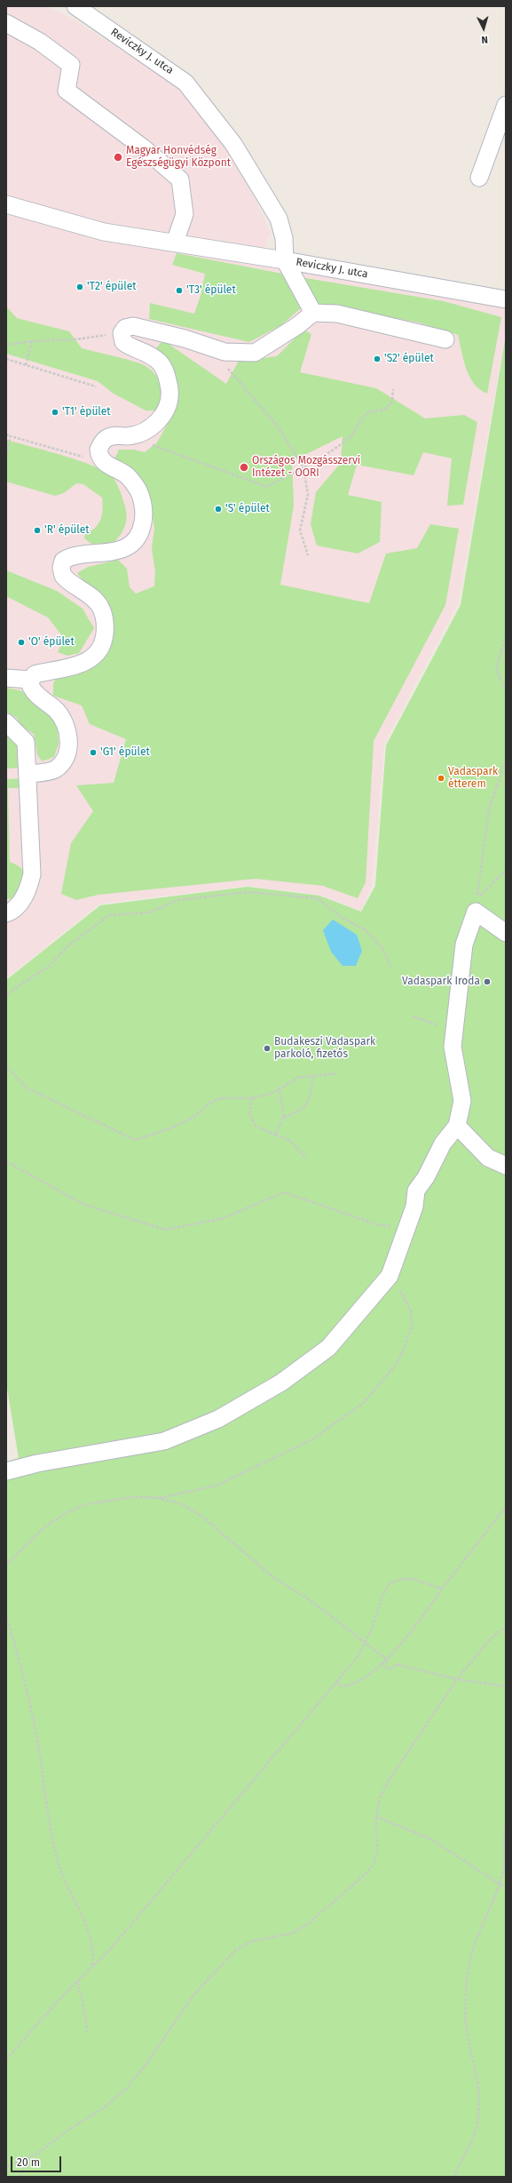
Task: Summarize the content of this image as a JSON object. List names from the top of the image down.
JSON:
{
  "streets": {
    "street": ["Reviczky J. utca"]
  },
  "places": [
    "Magyar Honvédség Egészségügyi Központ",
    "'T2' épület",
    "'T3' épület",
    "'S2' épület",
    "'T1' épület",
    "Országos Mozgásszervi Intézet - OORI",
    "'S' épület",
    "'R' épület",
    "'O' épület",
    "'G1' épület",
    "Vadaspark étterem",
    "Vadaspark Iroda",
    "Budakeszi Vadaspark parkoló, fizetős"
  ],
  "scale_bar": "20 m",
  "north": "bottom"
}
